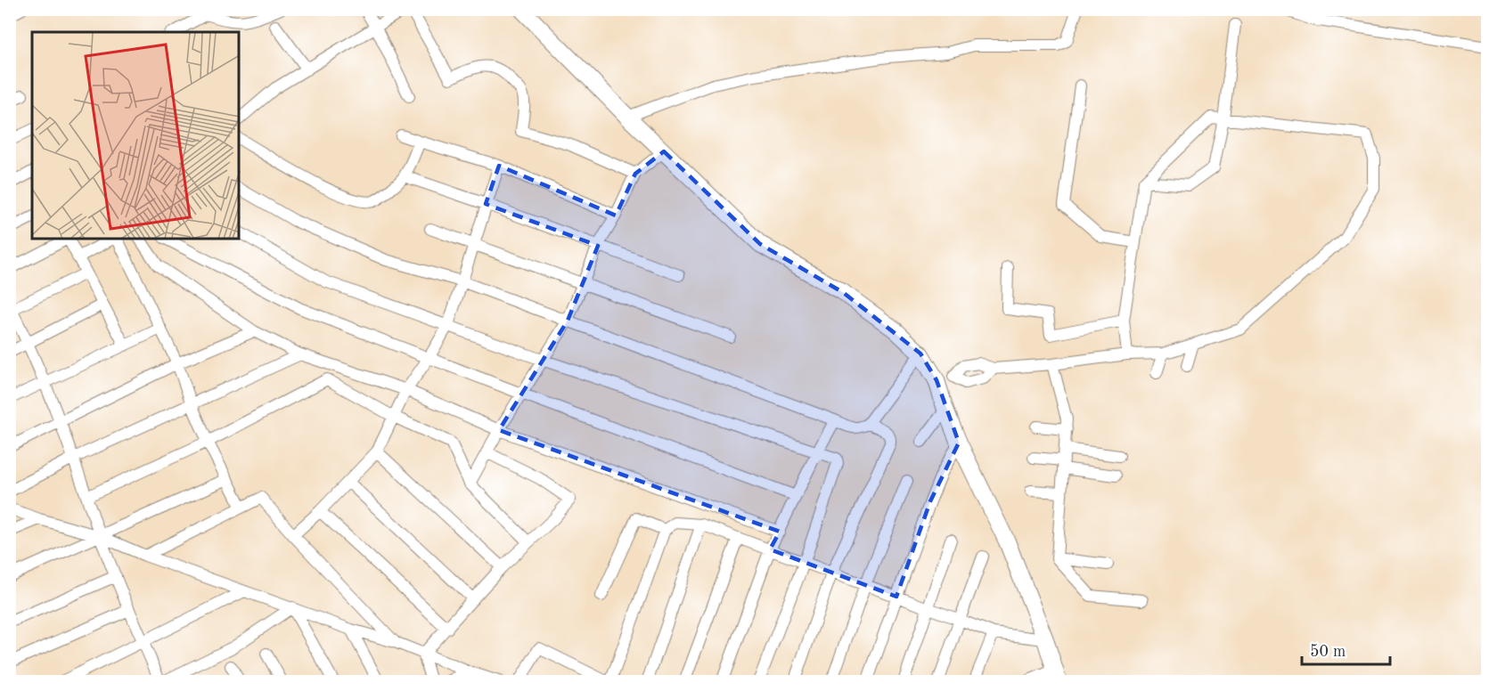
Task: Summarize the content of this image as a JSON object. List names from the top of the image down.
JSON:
{
  "scale_bar": "50 m"
}
